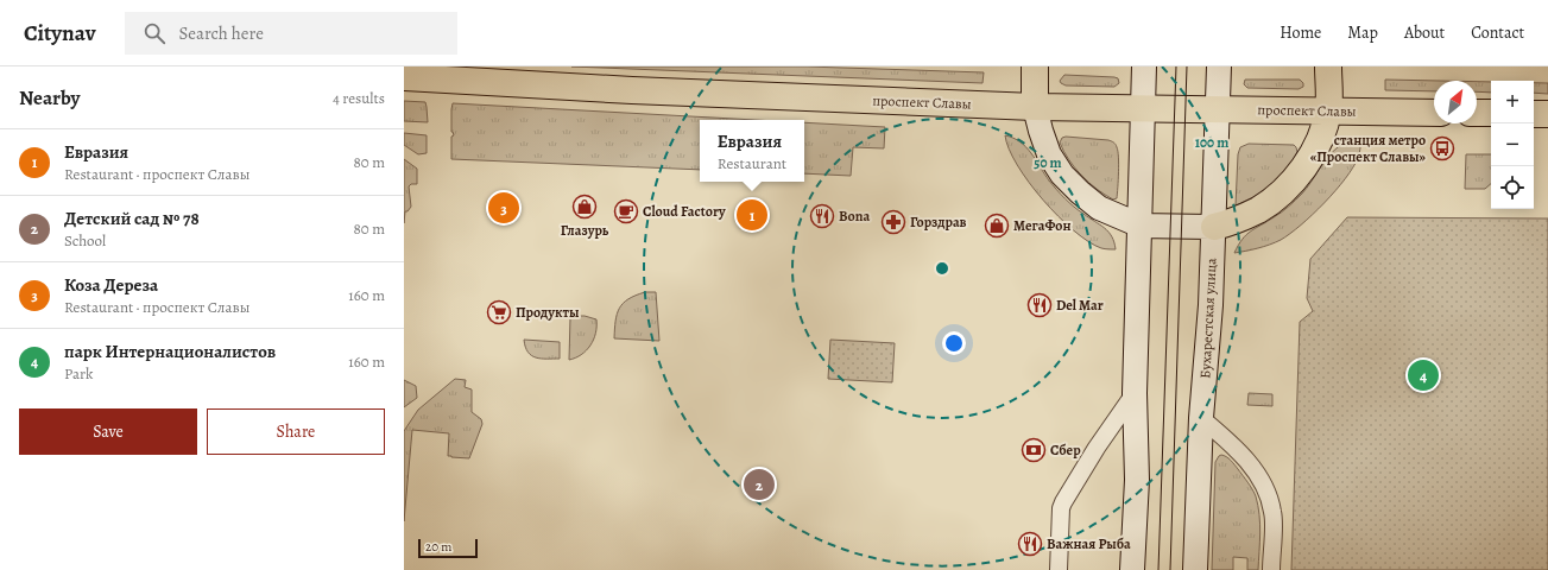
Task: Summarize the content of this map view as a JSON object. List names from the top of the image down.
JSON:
{
  "streets": {
    "main road": ["проспект Славы", "Бухарестская улица"]
  },
  "crossings": [
    ["проспект Славы", "Бухарестская улица"]
  ],
  "places": {
    "bus stop": ["станция метро «Проспект Славы»"],
    "shop": ["Глазурь", "МегаФон"],
    "cafe": ["Cloud Factory"],
    "restaurant": ["Bona", "Del Mar", "Важная Рыба"],
    "pharmacy": ["Горздрав"],
    "supermarket": ["Продукты"],
    "bank": ["Сбер"]
  },
  "scale_bar": "20 m",
  "north": "top right",
  "page": {
    "header": "Citynav",
    "search": "Search here",
    "nav": [
      "Home",
      "Map",
      "About",
      "Contact"
    ],
    "heading": ["Nearby", "4 results"],
    "map_buttons": ["+", "−"],
    "popup": ["Евразия", "Restaurant"],
    "list": [
      {
        "mark": "1",
        "name": "Евразия",
        "note": "Restaurant · проспект Славы",
        "value": "80 m"
      },
      {
        "mark": "2",
        "name": "Детский сад № 78",
        "note": "School",
        "value": "80 m"
      },
      {
        "mark": "3",
        "name": "Коза Дереза",
        "note": "Restaurant · проспект Славы",
        "value": "160 m"
      },
      {
        "mark": "4",
        "name": "парк Интернационалистов",
        "note": "Park",
        "value": "160 m"
      }
    ],
    "pins": [
      "3",
      "1",
      "4",
      "2"
    ],
    "buttons": ["Save", "Share"],
    "scale": "20 m"
  },
  "rings": ["100 m", "50 m"]
}
